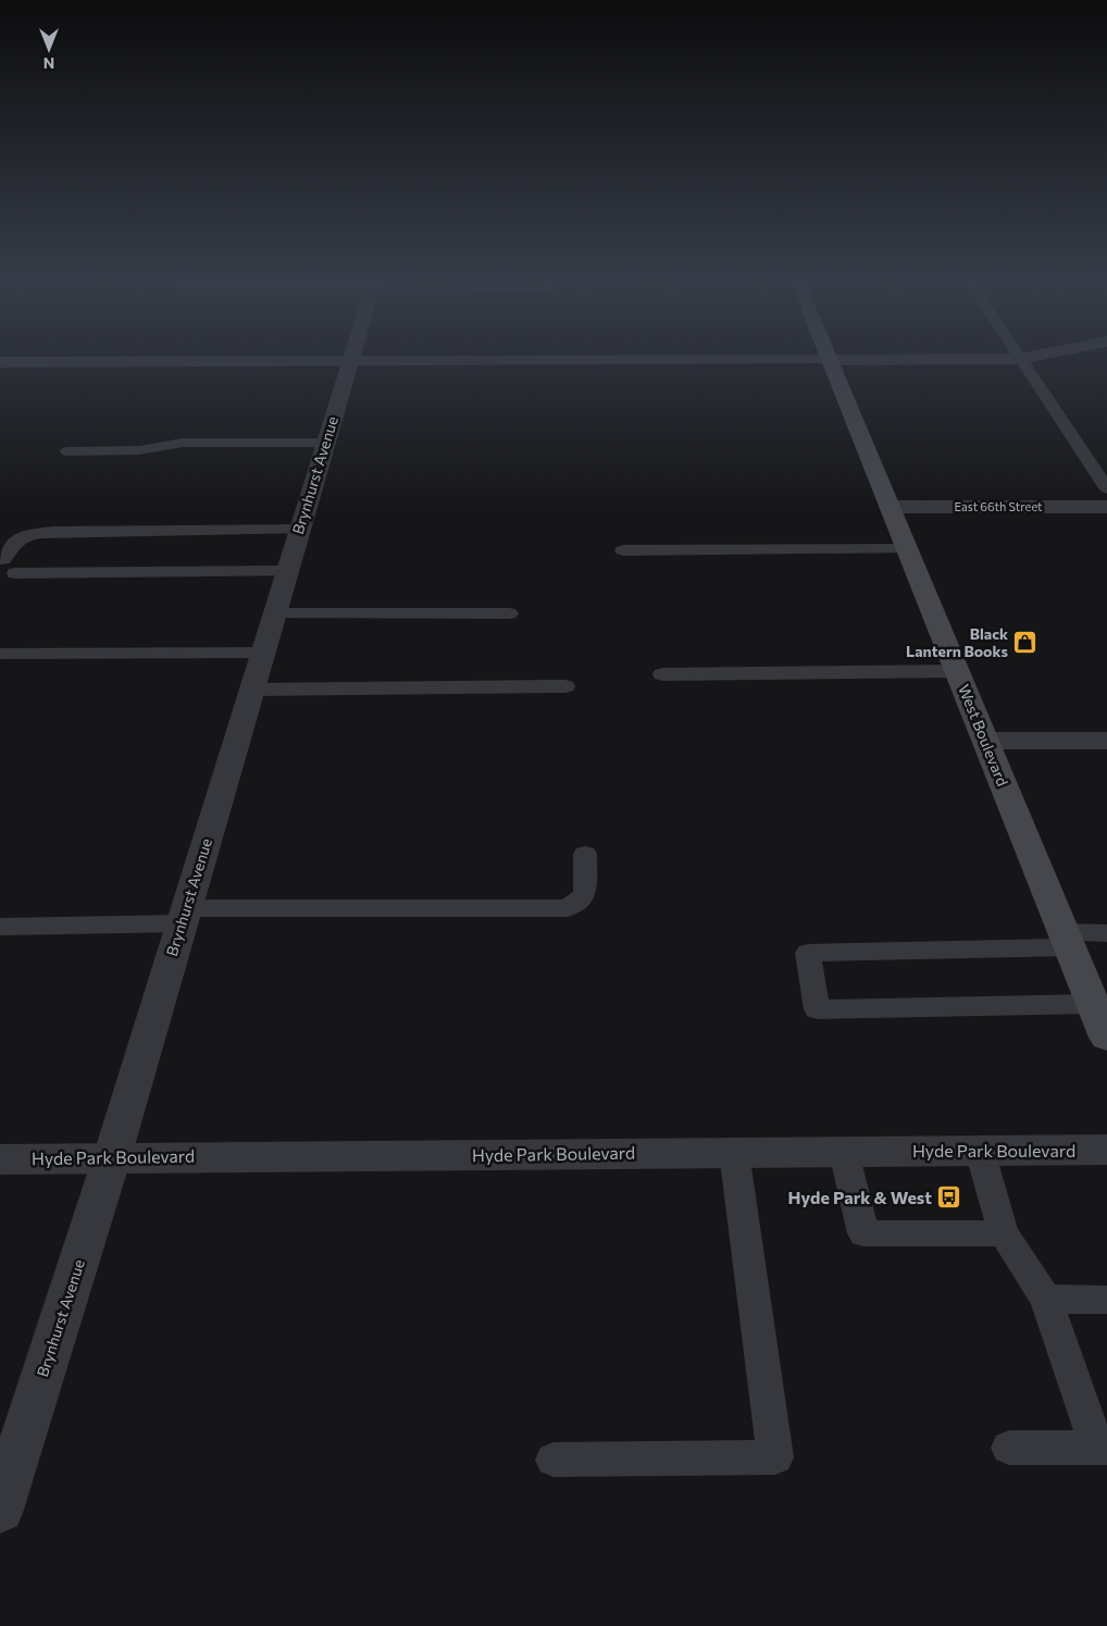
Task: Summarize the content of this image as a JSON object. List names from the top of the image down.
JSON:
{
  "streets": {
    "main road": ["West Boulevard"],
    "street": ["Brynhurst Avenue", "East 66th Street", "Hyde Park Boulevard"]
  },
  "crossings": [
    ["Brynhurst Avenue", "Hyde Park Boulevard"],
    ["East 66th Street", "West Boulevard"]
  ],
  "places": {
    "shop": ["Black Lantern Books"],
    "bus stop": ["Hyde Park & West"]
  },
  "north": "bottom"
}
